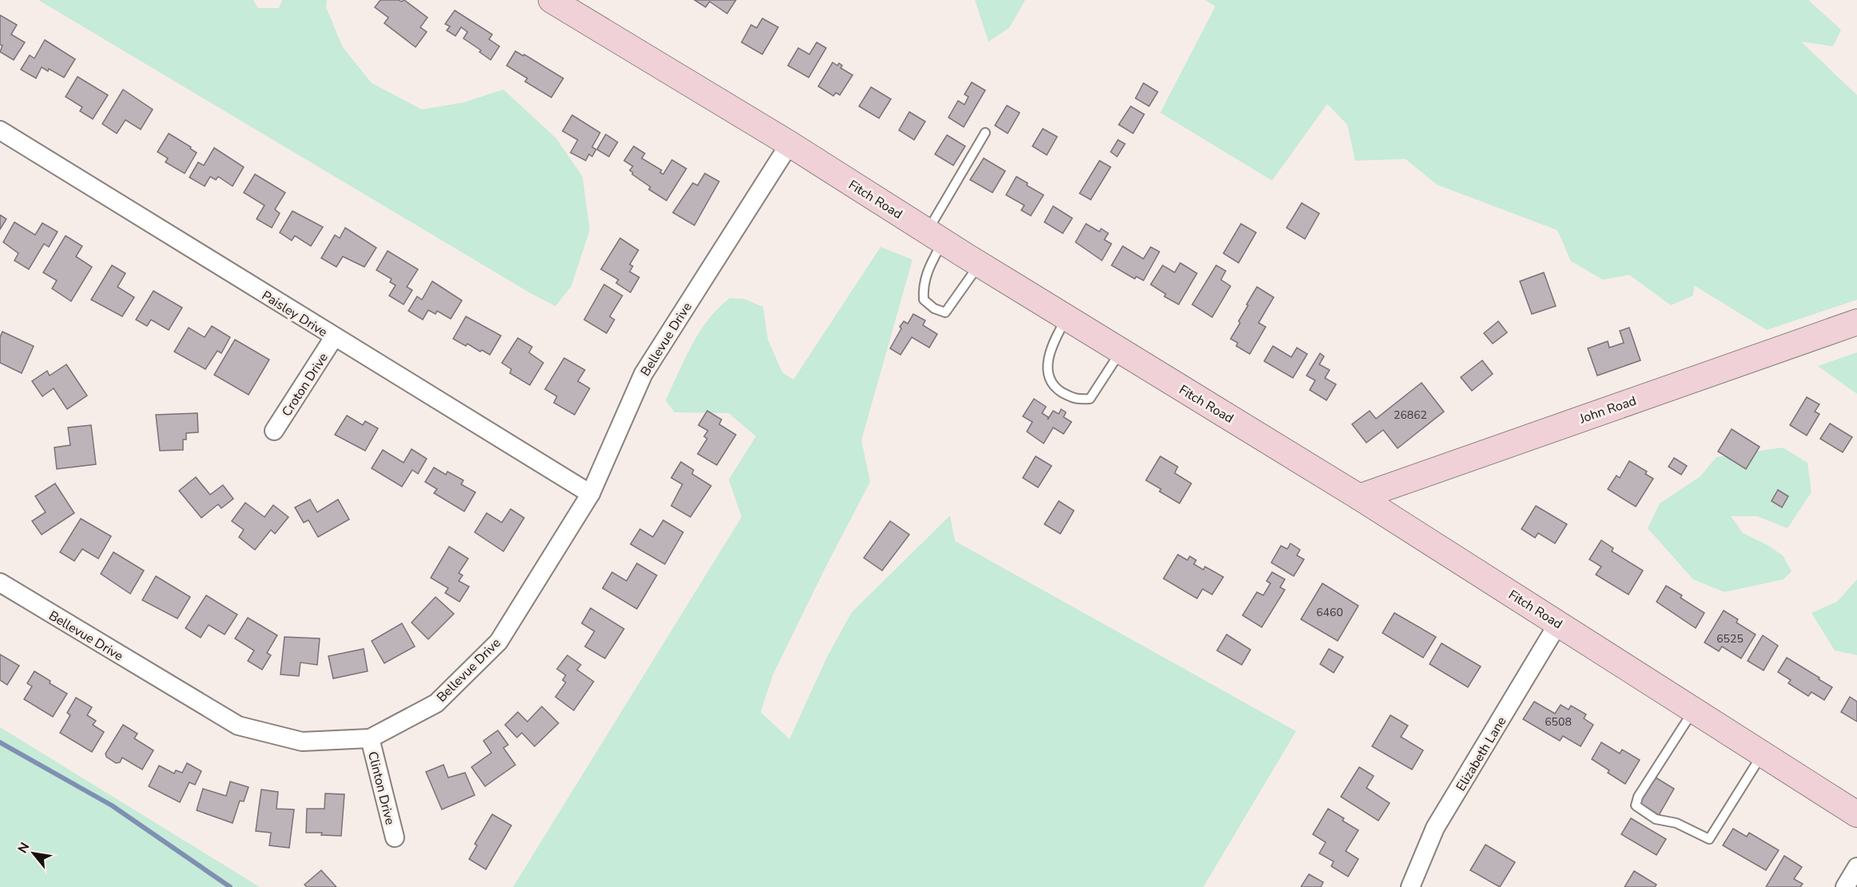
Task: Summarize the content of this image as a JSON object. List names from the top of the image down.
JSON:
{
  "streets": {
    "street": [
      "Fitch Road",
      "Paisley Drive",
      "Bellevue Drive",
      "Croton Drive",
      "John Road",
      "Elizabeth Lane",
      "Clinton Drive"
    ]
  },
  "crossings": [
    ["Fitch Road", "Bellevue Drive"],
    ["Fitch Road", "John Road"],
    ["Fitch Road", "Elizabeth Lane"],
    ["Paisley Drive", "Bellevue Drive"],
    ["Paisley Drive", "Croton Drive"],
    ["Bellevue Drive", "Clinton Drive"]
  ],
  "house_numbers": [
    "26862",
    "6460",
    "6525",
    "6508"
  ],
  "north": "top left"
}
